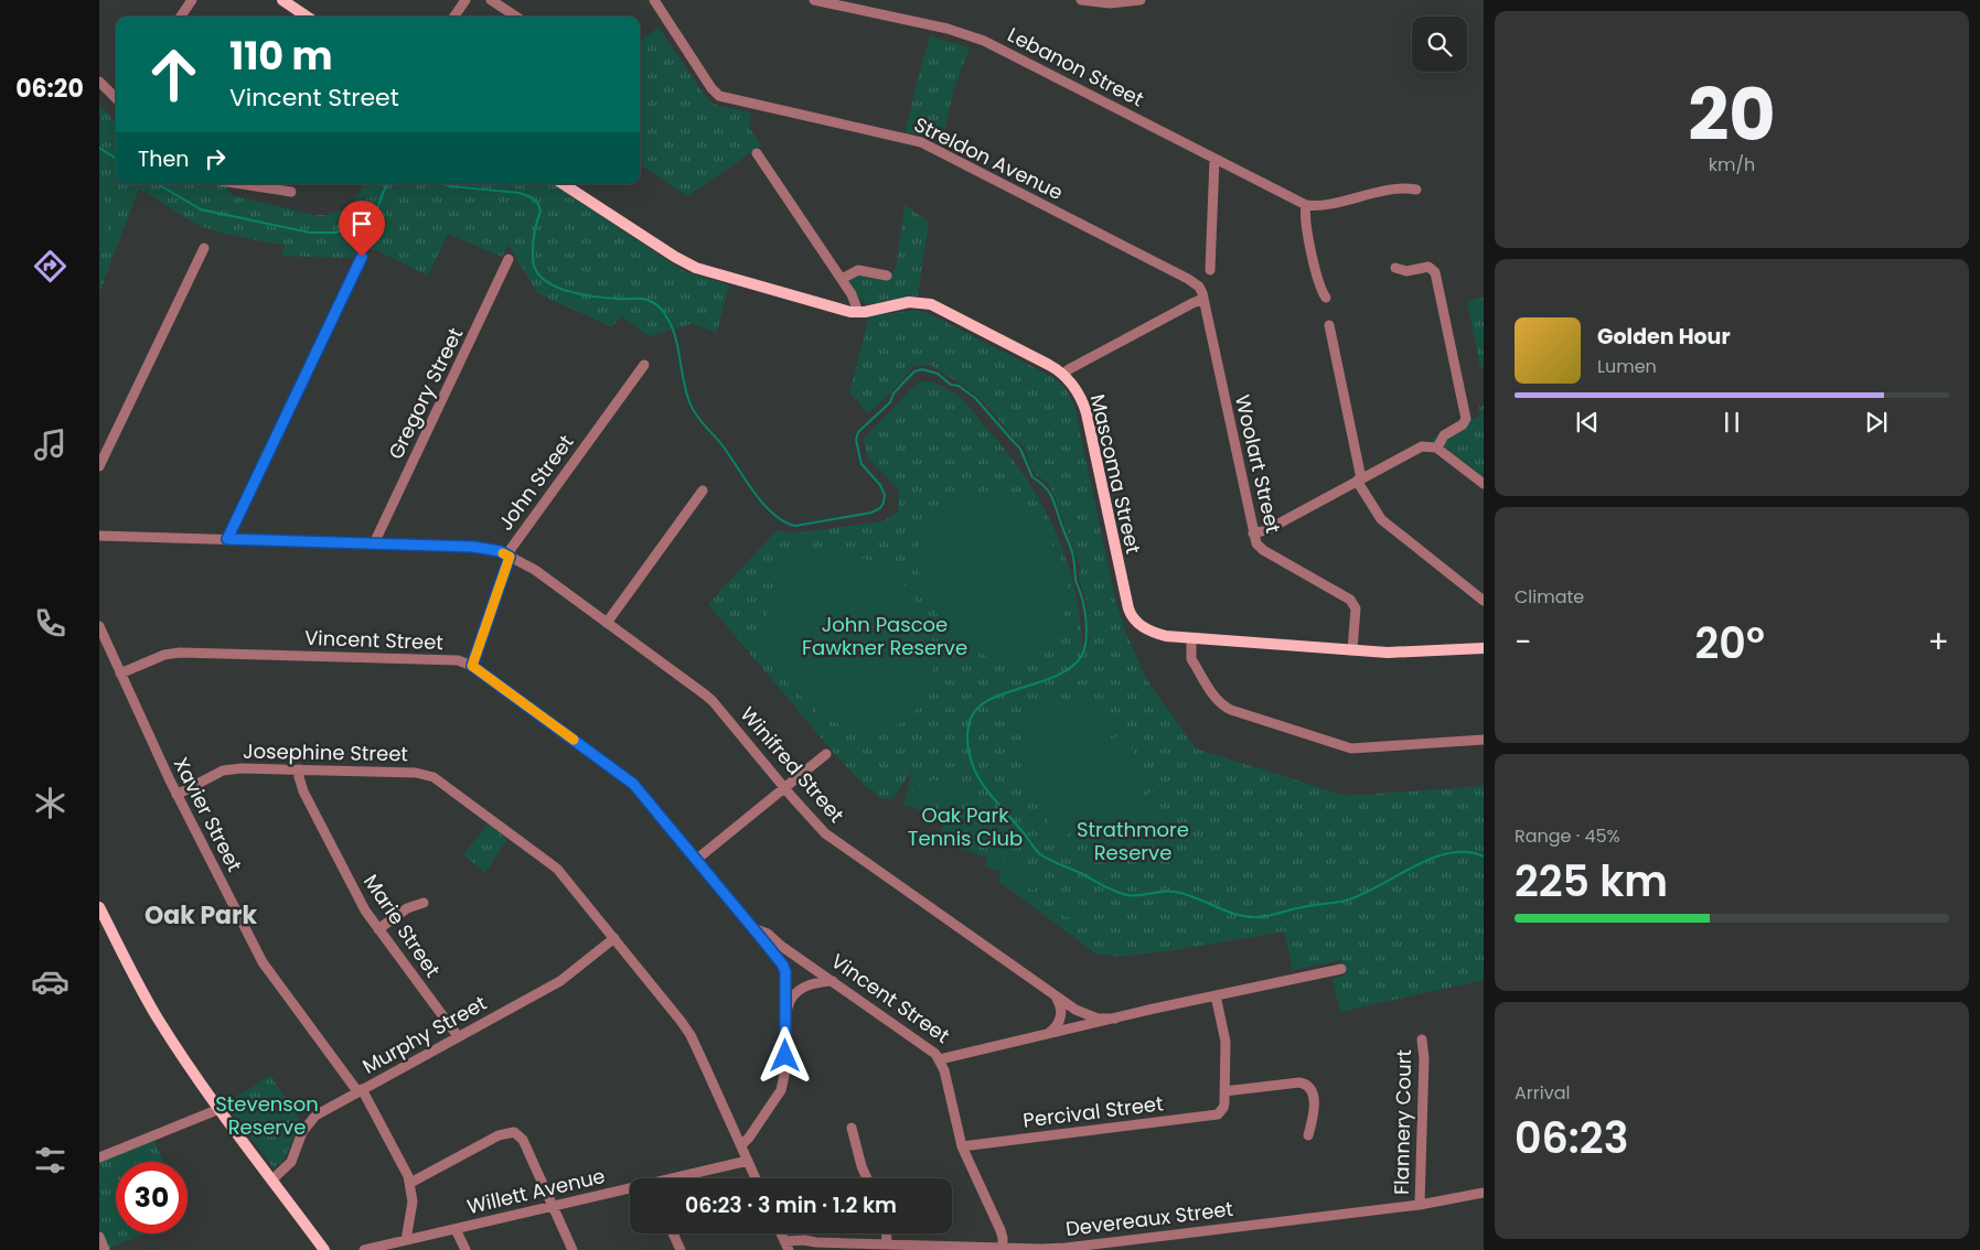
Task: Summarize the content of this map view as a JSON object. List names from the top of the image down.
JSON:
{
  "streets": {
    "main road": ["Mascoma Street"],
    "street": [
      "Lebanon Street",
      "Streldon Avenue",
      "Gregory Street",
      "Woolart Street",
      "John Street",
      "Vincent Street",
      "Josephine Street",
      "Winifred Street",
      "Xavier Street",
      "Marie Street",
      "Murphy Street",
      "Percival Street",
      "Flannery Court",
      "Willett Avenue",
      "Devereaux Street"
    ]
  },
  "crossings": [
    ["Streldon Avenue", "Woolart Street"],
    ["Woolart Street", "Mascoma Street"],
    ["John Street", "Vincent Street"],
    ["John Street", "Winifred Street"],
    ["Vincent Street", "Winifred Street"],
    ["Vincent Street", "Xavier Street"],
    ["Josephine Street", "Xavier Street"],
    ["Josephine Street", "Marie Street"],
    ["Josephine Street", "Murphy Street"],
    ["Josephine Street", "Willett Avenue"],
    ["Xavier Street", "Murphy Street"],
    ["Xavier Street", "Willett Avenue"],
    ["Marie Street", "Murphy Street"],
    ["Flannery Court", "Devereaux Street"]
  ],
  "districts": ["Oak Park"],
  "parks": [
    "John Pascoe Fawkner Reserve",
    "Oak Park Tennis Club",
    "Strathmore Reserve",
    "Stevenson Reserve"
  ],
  "page": {
    "tabs": "06:20",
    "tile": [
      ["20", "km/h"],
      "Climate",
      ["Range · 45%", "225 km"],
      ["Arrival", "06:23"]
    ],
    "turn": ["110 m", "Vincent Street"],
    "then": "Then",
    "song": ["Golden Hour", "Lumen"],
    "heat": ["−", "20°", "+"],
    "limit": "30",
    "trip": "06:23 · 3 min · 1.2 km"
  }
}
